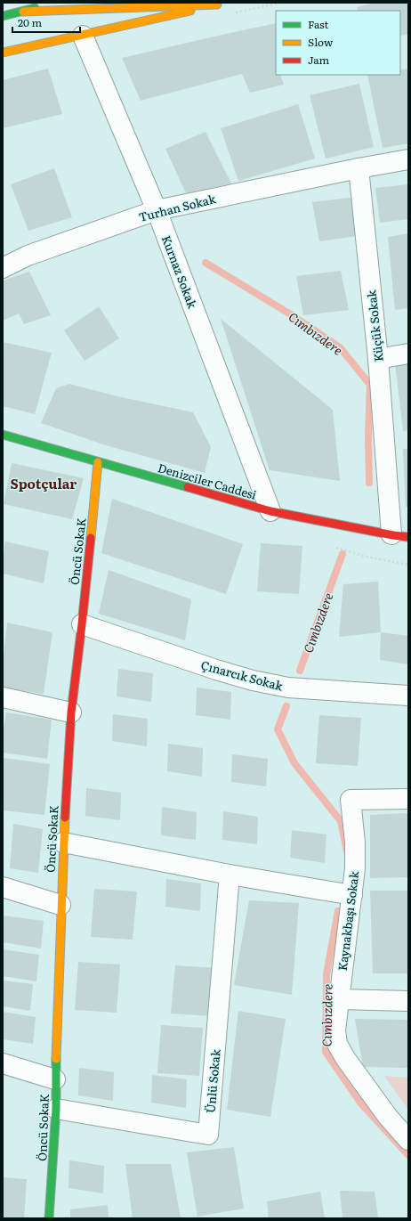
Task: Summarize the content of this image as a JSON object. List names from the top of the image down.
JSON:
{
  "streets": {
    "main road": ["Denizciler Caddesi", "Öncü SokaK"],
    "street": [
      "Turhan Sokak",
      "Kurnaz Sokak",
      "Küçük Sokak",
      "Çınarcık Sokak",
      "Kaynakbaşı Sokak",
      "Ünlü Sokak"
    ]
  },
  "crossings": [
    ["Turhan Sokak", "Kurnaz Sokak"],
    ["Turhan Sokak", "Küçük Sokak"],
    ["Kurnaz Sokak", "Denizciler Caddesi"],
    ["Küçük Sokak", "Denizciler Caddesi"],
    ["Denizciler Caddesi", "Öncü SokaK"],
    ["Öncü SokaK", "Çınarcık Sokak"],
    ["Öncü SokaK", "Ünlü Sokak"]
  ],
  "districts": ["Spotçular"],
  "water": ["Cımbızdere"],
  "legend": ["Fast", "Slow", "Jam"],
  "scale_bar": "20 m"
}
